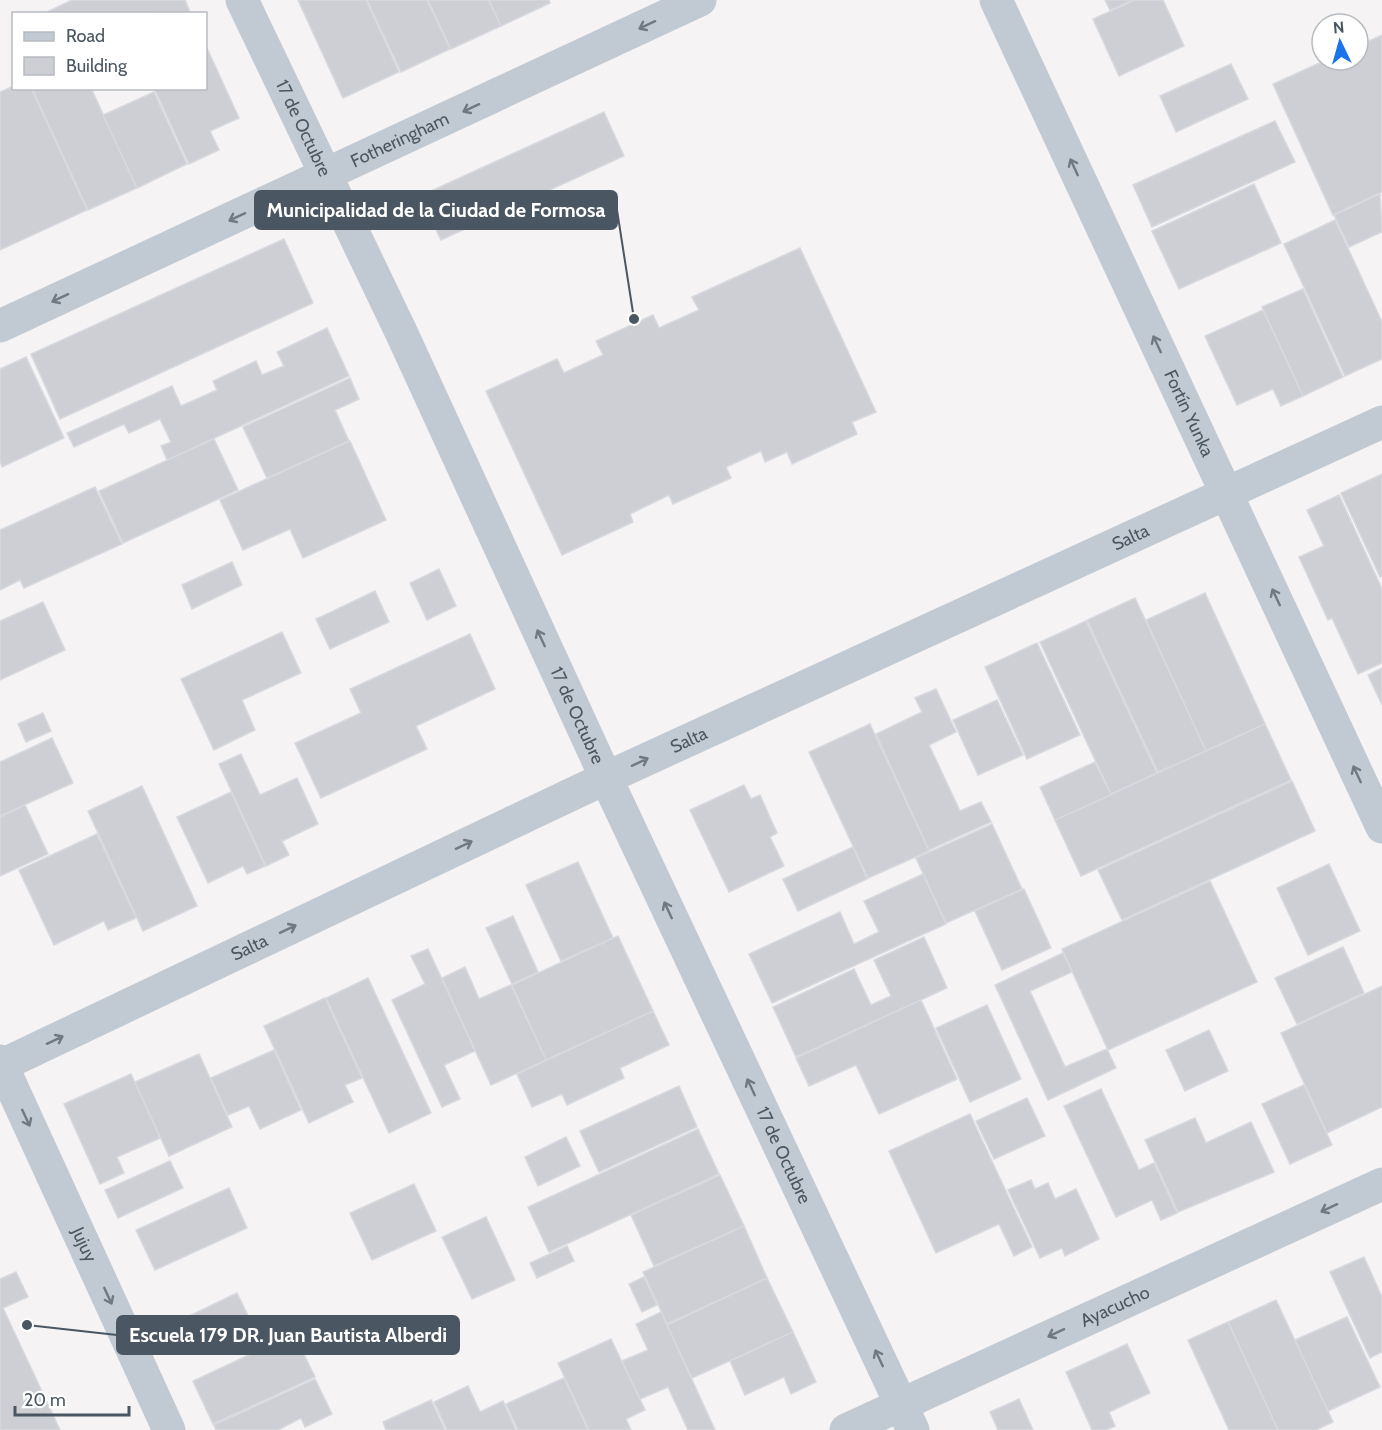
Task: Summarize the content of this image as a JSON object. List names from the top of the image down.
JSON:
{
  "streets": {
    "street": [
      "17 de Octubre",
      "Fotheringham",
      "Fortín Yunka",
      "Salta",
      "Jujuy",
      "Ayacucho"
    ]
  },
  "crossings": [
    ["17 de Octubre", "Fotheringham"],
    ["17 de Octubre", "Salta"],
    ["17 de Octubre", "Ayacucho"],
    ["Fortín Yunka", "Salta"],
    ["Salta", "Jujuy"]
  ],
  "one_way": [
    "17 de Octubre",
    "Fotheringham",
    "Fortín Yunka",
    "Salta",
    "Jujuy",
    "Ayacucho"
  ],
  "places": ["Municipalidad de la Ciudad de Formosa", "Escuela 179 DR. Juan Bautista Alberdi"],
  "legend": ["Road", "Building"],
  "scale_bar": "20 m",
  "north": "top"
}
